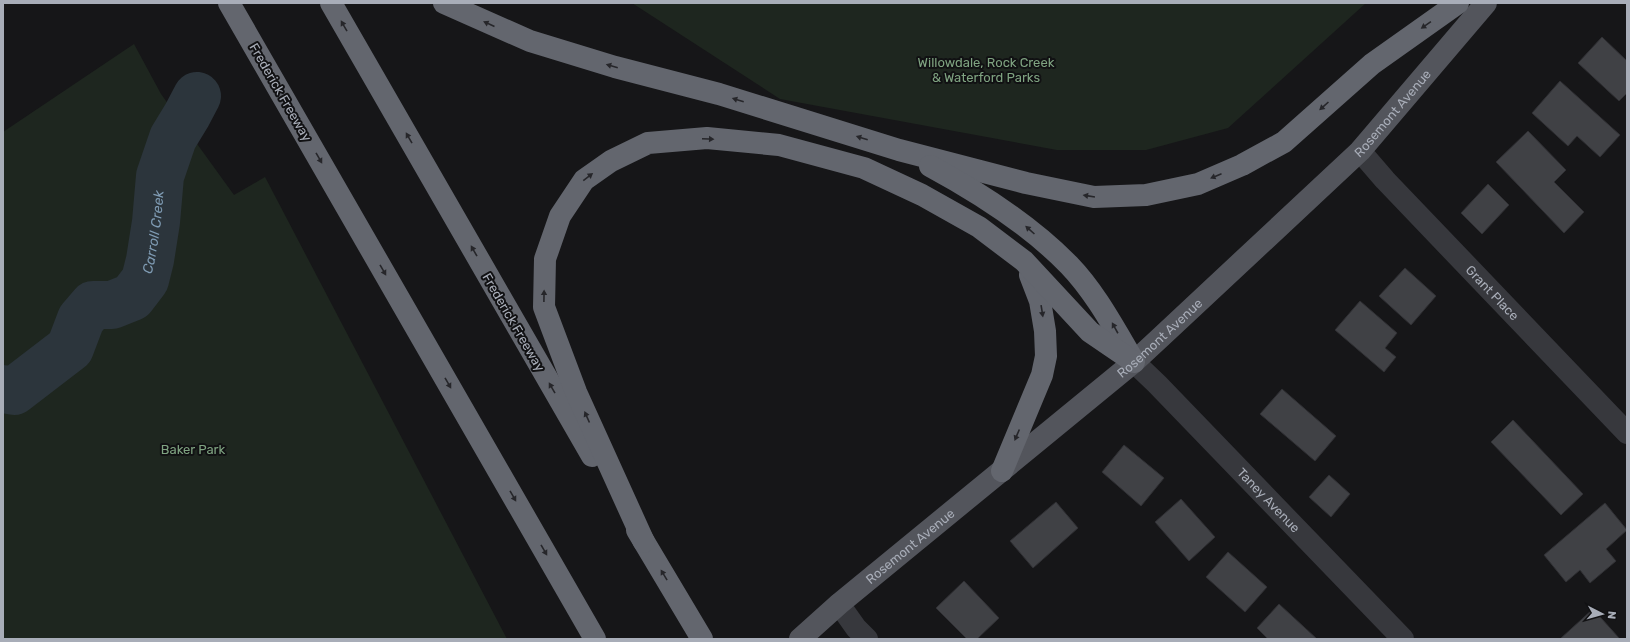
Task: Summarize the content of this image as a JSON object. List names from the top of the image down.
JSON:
{
  "streets": {
    "highway": ["Frederick Freeway"],
    "main road": ["Rosemont Avenue"],
    "street": ["Grant Place", "Taney Avenue"]
  },
  "crossings": [
    ["Rosemont Avenue", "Grant Place"],
    ["Rosemont Avenue", "Taney Avenue"]
  ],
  "water": ["Carroll Creek"],
  "parks": ["Willowdale, Rock Creek & Waterford Parks", "Baker Park"],
  "north": "right"
}
